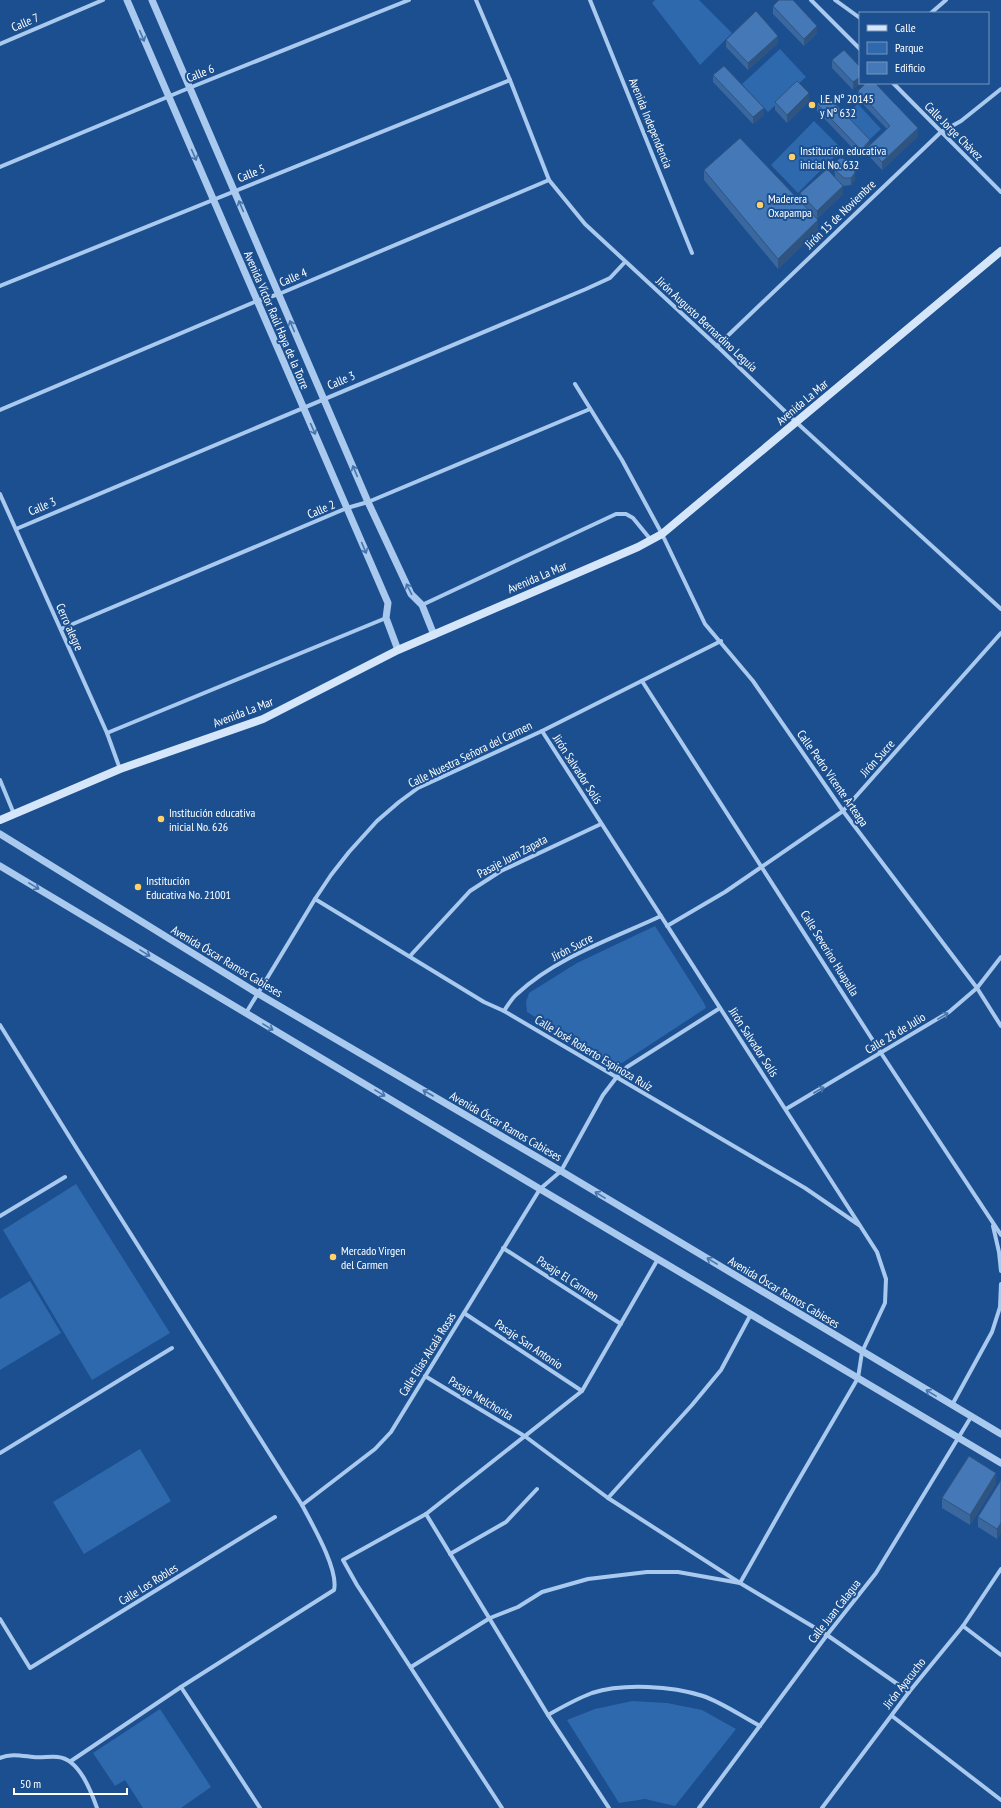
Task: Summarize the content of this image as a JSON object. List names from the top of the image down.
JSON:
{
  "streets": {
    "main road": ["Avenida La Mar"],
    "street": [
      "Calle 7",
      "Calle 6",
      "Avenida Independencia",
      "Calle Jorge Chávez",
      "Calle 5",
      "Jirón 15 de Noviembre",
      "Calle 4",
      "Avenida Víctor Raúl Haya de la Torre",
      "Jirón Augusto Bernardino Leguía",
      "Calle 3",
      "Calle 2",
      "Cerro alegre",
      "Calle Nuestra Señora del Carmen",
      "Jirón Sucre",
      "Jirón Salvador Solís",
      "Calle Pedro Vicente Arteaga",
      "Pasaje Juan Zapata",
      "Calle Severino Huapalla",
      "Avenida Óscar Ramos Cabieses",
      "Calle 28 de Julio",
      "Calle José Roberto Espinoza Ruíz",
      "Pasaje El Carmen",
      "Pasaje San Antonio",
      "Calle Elías Alcalá Rosas",
      "Pasaje Melchorita",
      "Calle Los Robles",
      "Calle Juan Calagua",
      "Jirón Ayacucho"
    ]
  },
  "crossings": [
    ["Calle 6", "Avenida Víctor Raúl Haya de la Torre"],
    ["Calle Jorge Chávez", "Jirón 15 de Noviembre"],
    ["Calle 5", "Avenida Víctor Raúl Haya de la Torre"],
    ["Calle 5", "Jirón Augusto Bernardino Leguía"],
    ["Jirón 15 de Noviembre", "Jirón Augusto Bernardino Leguía"],
    ["Calle 4", "Avenida Víctor Raúl Haya de la Torre"],
    ["Calle 4", "Jirón Augusto Bernardino Leguía"],
    ["Avenida Víctor Raúl Haya de la Torre", "Calle 3"],
    ["Avenida Víctor Raúl Haya de la Torre", "Avenida La Mar"],
    ["Avenida Víctor Raúl Haya de la Torre", "Calle 2"],
    ["Jirón Augusto Bernardino Leguía", "Calle 3"],
    ["Jirón Augusto Bernardino Leguía", "Avenida La Mar"],
    ["Calle 3", "Cerro alegre"],
    ["Avenida La Mar", "Cerro alegre"],
    ["Avenida La Mar", "Calle Pedro Vicente Arteaga"],
    ["Calle 2", "Cerro alegre"],
    ["Calle 2", "Calle Pedro Vicente Arteaga"],
    ["Calle Nuestra Señora del Carmen", "Jirón Salvador Solís"],
    ["Calle Nuestra Señora del Carmen", "Calle Pedro Vicente Arteaga"],
    ["Calle Nuestra Señora del Carmen", "Calle Severino Huapalla"],
    ["Calle Nuestra Señora del Carmen", "Avenida Óscar Ramos Cabieses"],
    ["Calle Nuestra Señora del Carmen", "Calle José Roberto Espinoza Ruíz"],
    ["Jirón Sucre", "Jirón Salvador Solís"],
    ["Jirón Sucre", "Calle Pedro Vicente Arteaga"],
    ["Jirón Sucre", "Calle Severino Huapalla"],
    ["Jirón Sucre", "Calle José Roberto Espinoza Ruíz"],
    ["Jirón Salvador Solís", "Pasaje Juan Zapata"],
    ["Jirón Salvador Solís", "Avenida Óscar Ramos Cabieses"],
    ["Jirón Salvador Solís", "Calle 28 de Julio"],
    ["Jirón Salvador Solís", "Calle José Roberto Espinoza Ruíz"],
    ["Jirón Salvador Solís", "Calle Elías Alcalá Rosas"],
    ["Calle Pedro Vicente Arteaga", "Calle 28 de Julio"],
    ["Pasaje Juan Zapata", "Calle José Roberto Espinoza Ruíz"],
    ["Calle Severino Huapalla", "Calle 28 de Julio"],
    ["Avenida Óscar Ramos Cabieses", "Calle Elías Alcalá Rosas"],
    ["Avenida Óscar Ramos Cabieses", "Calle Juan Calagua"],
    ["Calle José Roberto Espinoza Ruíz", "Calle Elías Alcalá Rosas"],
    ["Pasaje El Carmen", "Calle Elías Alcalá Rosas"],
    ["Pasaje San Antonio", "Calle Elías Alcalá Rosas"],
    ["Calle Elías Alcalá Rosas", "Pasaje Melchorita"],
    ["Pasaje Melchorita", "Calle Juan Calagua"],
    ["Pasaje Melchorita", "Jirón Ayacucho"]
  ],
  "one_way": ["Calle 28 de Julio"],
  "places": [
    "I.E. Nº 20145 y Nº 632",
    "Institución educativa inicial No. 632",
    "Maderera Oxapampa",
    "Institución educativa inicial No. 626",
    "Institución Educativa No. 21001",
    "Mercado Virgen del Carmen"
  ],
  "legend": ["Calle", "Parque", "Edificio"],
  "scale_bar": "50 m"
}
